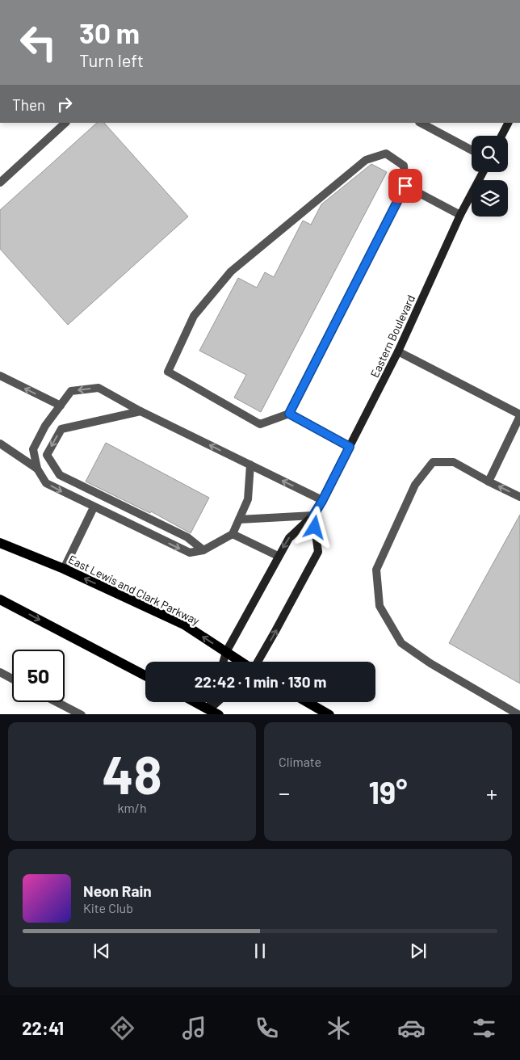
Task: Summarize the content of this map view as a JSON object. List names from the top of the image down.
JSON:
{
  "streets": {
    "main road": ["Eastern Boulevard", "East Lewis and Clark Parkway"]
  },
  "crossings": [
    ["Eastern Boulevard", "East Lewis and Clark Parkway"]
  ],
  "page": {
    "turn": ["30 m", "Turn left"],
    "then": "Then",
    "limit": "50",
    "trip": "22:42 · 1 min · 130 m",
    "tile": [
      ["48", "km/h"],
      "Climate"
    ],
    "heat": ["−", "19°", "+"],
    "song": ["Neon Rain", "Kite Club"],
    "tabs": "22:41"
  }
}
